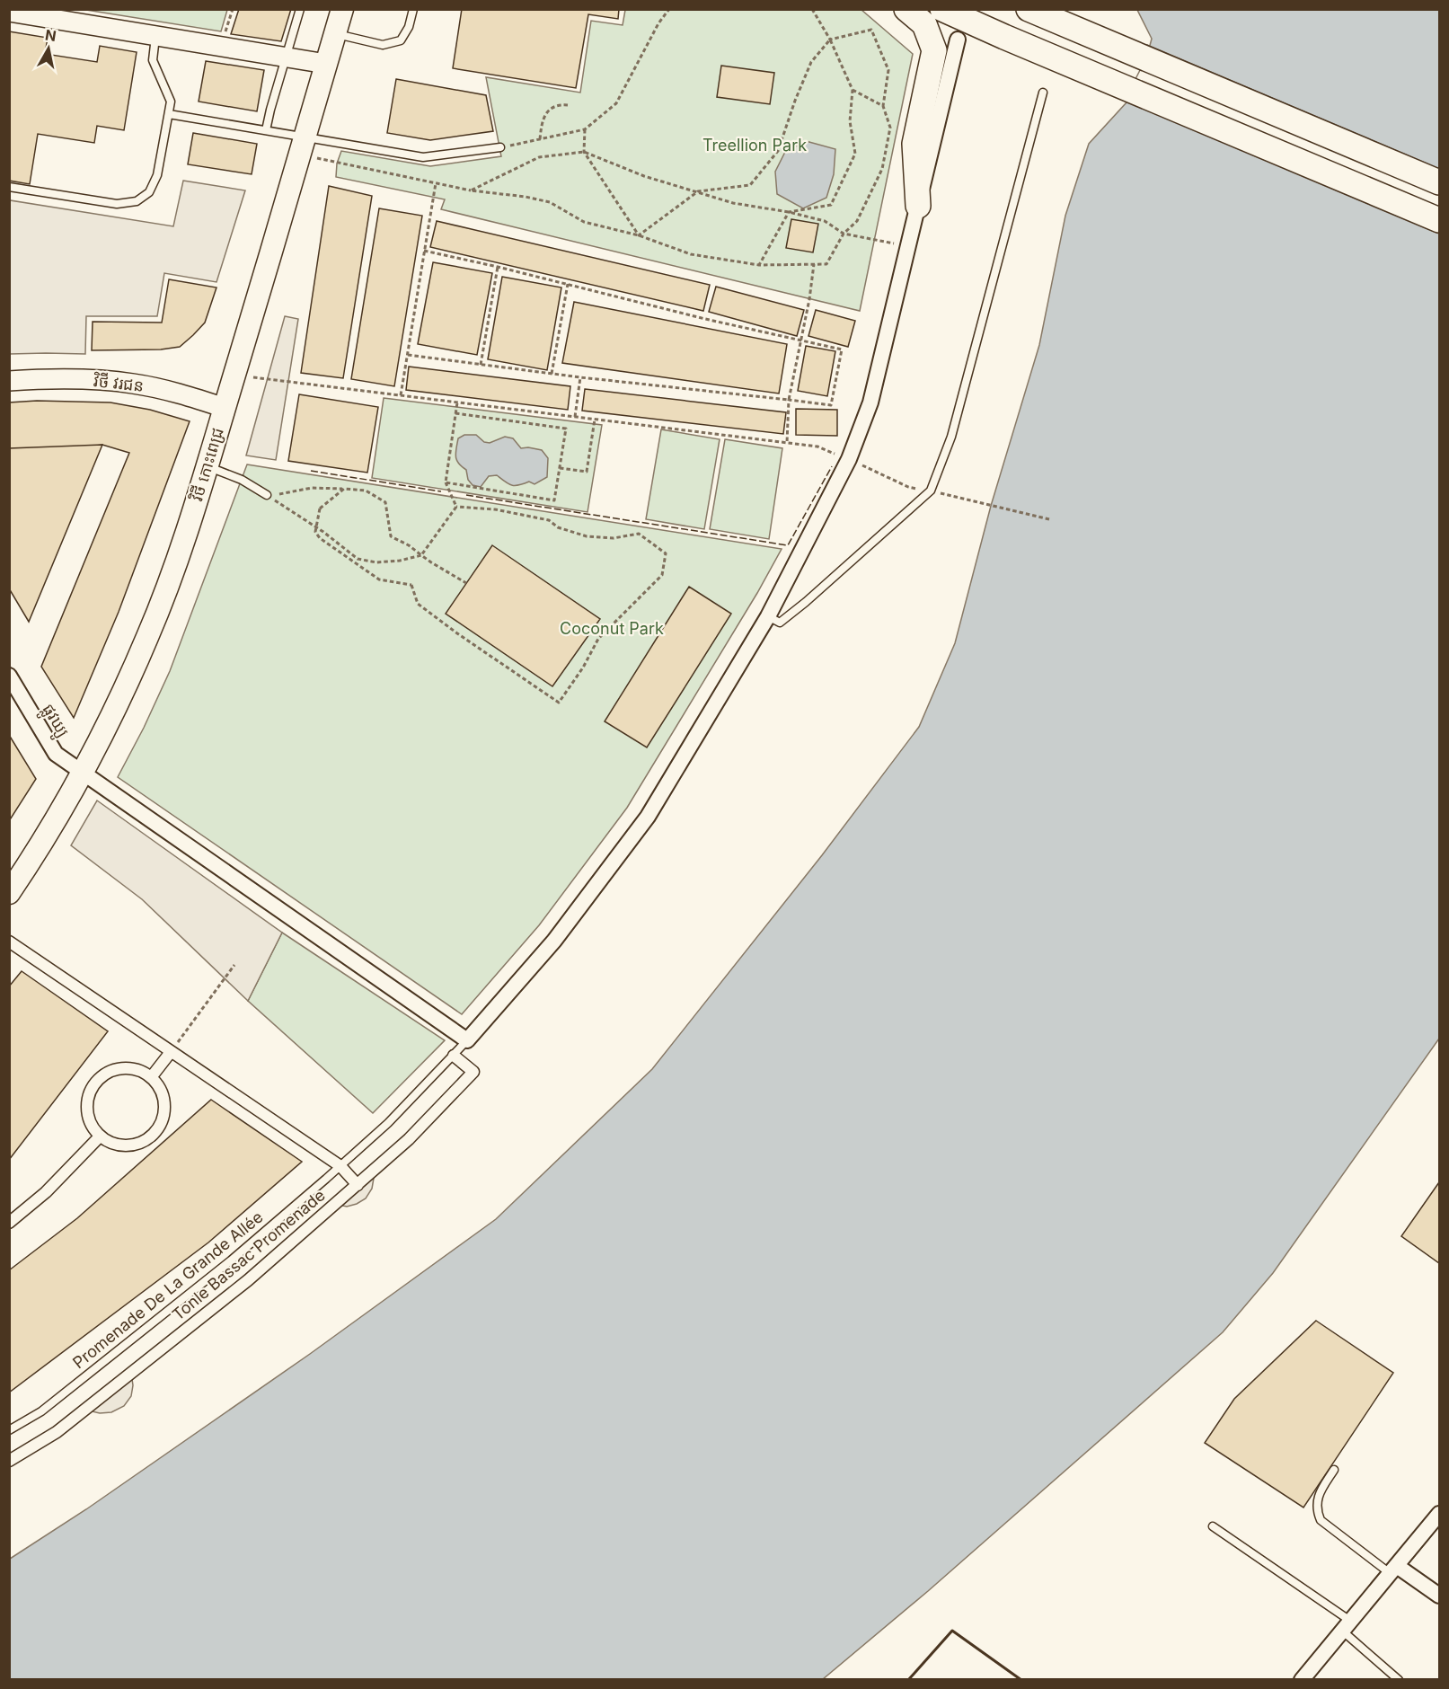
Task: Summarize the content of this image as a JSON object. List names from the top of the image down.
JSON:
{
  "streets": {
    "main road": ["វិថី កោះពេជ្រ"],
    "street": ["វិថី វរជន", "ផ្លូវឃ្យូ", "Tonle Bassac Promenade"],
    "lane": ["Promenade De La Grande Allée"]
  },
  "crossings": [
    ["វិថី វរជន", "វិថី កោះពេជ្រ"],
    ["វិថី កោះពេជ្រ", "ផ្លូវឃ្យូ"],
    ["ផ្លូវឃ្យូ", "Promenade De La Grande Allée"],
    ["Tonle Bassac Promenade", "Promenade De La Grande Allée"]
  ],
  "parks": ["Treellion Park", "Coconut Park"],
  "north": "top"
}
